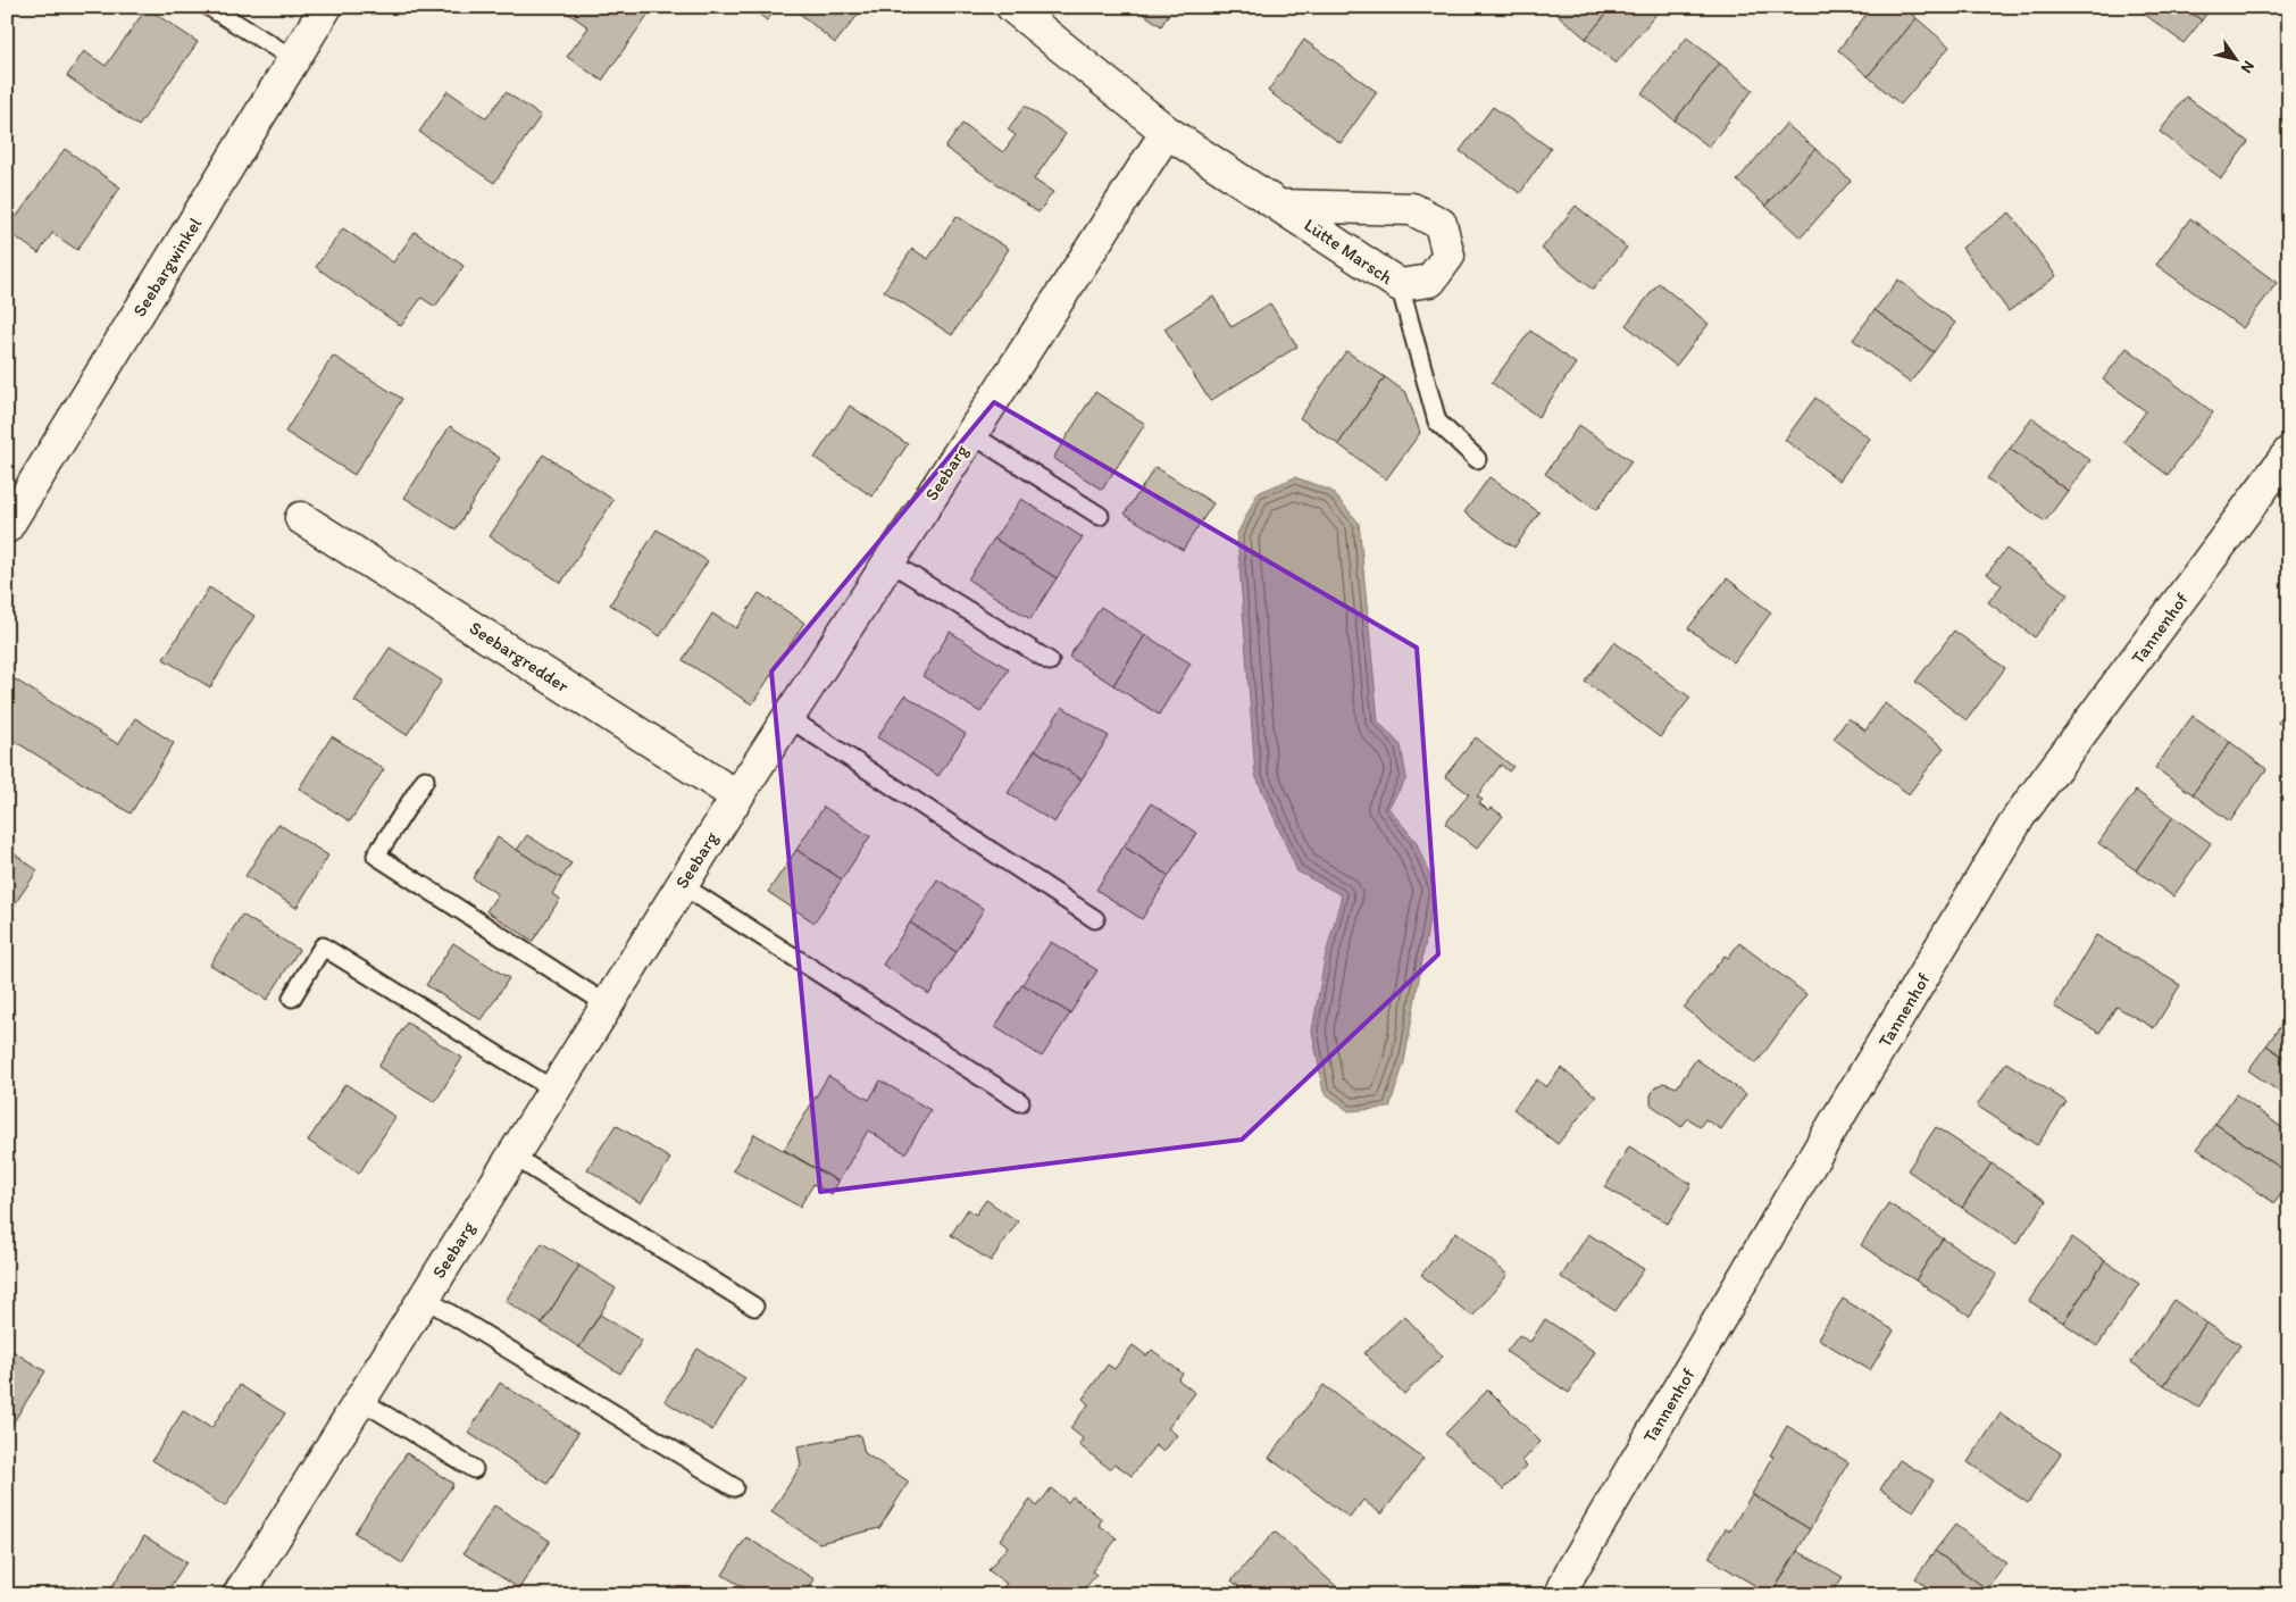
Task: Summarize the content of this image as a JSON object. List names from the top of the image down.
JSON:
{
  "streets": {
    "street": [
      "Lütte Marsch",
      "Seebargwinkel",
      "Seebarg",
      "Tannenhof",
      "Seebargredder"
    ]
  },
  "crossings": [
    ["Lütte Marsch", "Seebarg"],
    ["Seebarg", "Seebargredder"]
  ],
  "north": "bottom right"
}
